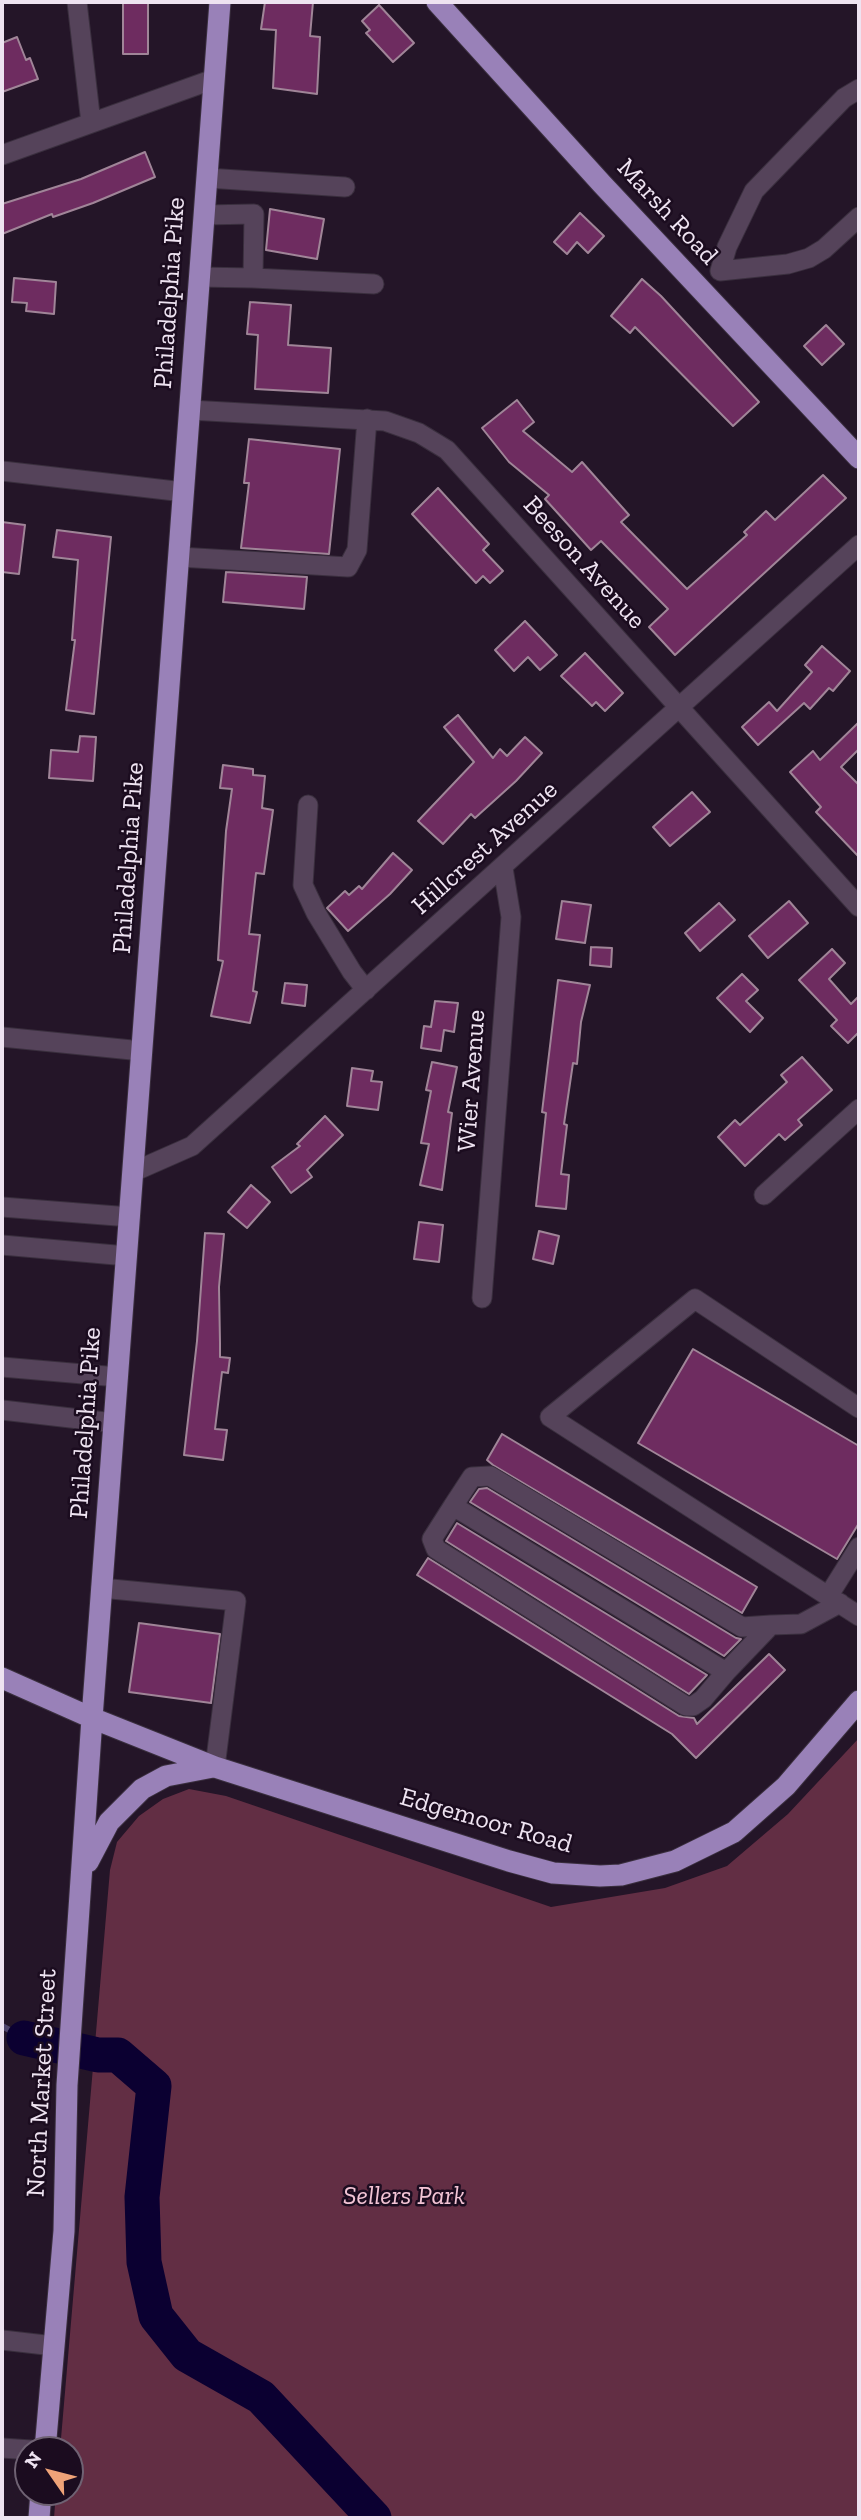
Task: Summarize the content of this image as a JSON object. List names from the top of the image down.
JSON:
{
  "streets": {
    "main road": [
      "Marsh Road",
      "Philadelphia Pike",
      "Edgemoor Road",
      "North Market Street"
    ],
    "street": ["Beeson Avenue", "Hillcrest Avenue", "Wier Avenue"]
  },
  "crossings": [
    ["Philadelphia Pike", "Beeson Avenue"],
    ["Philadelphia Pike", "Hillcrest Avenue"],
    ["Philadelphia Pike", "Edgemoor Road"],
    ["Philadelphia Pike", "North Market Street"],
    ["Beeson Avenue", "Hillcrest Avenue"],
    ["Hillcrest Avenue", "Wier Avenue"],
    ["Edgemoor Road", "North Market Street"]
  ],
  "parks": ["Sellers Park"],
  "north": "top left"
}
